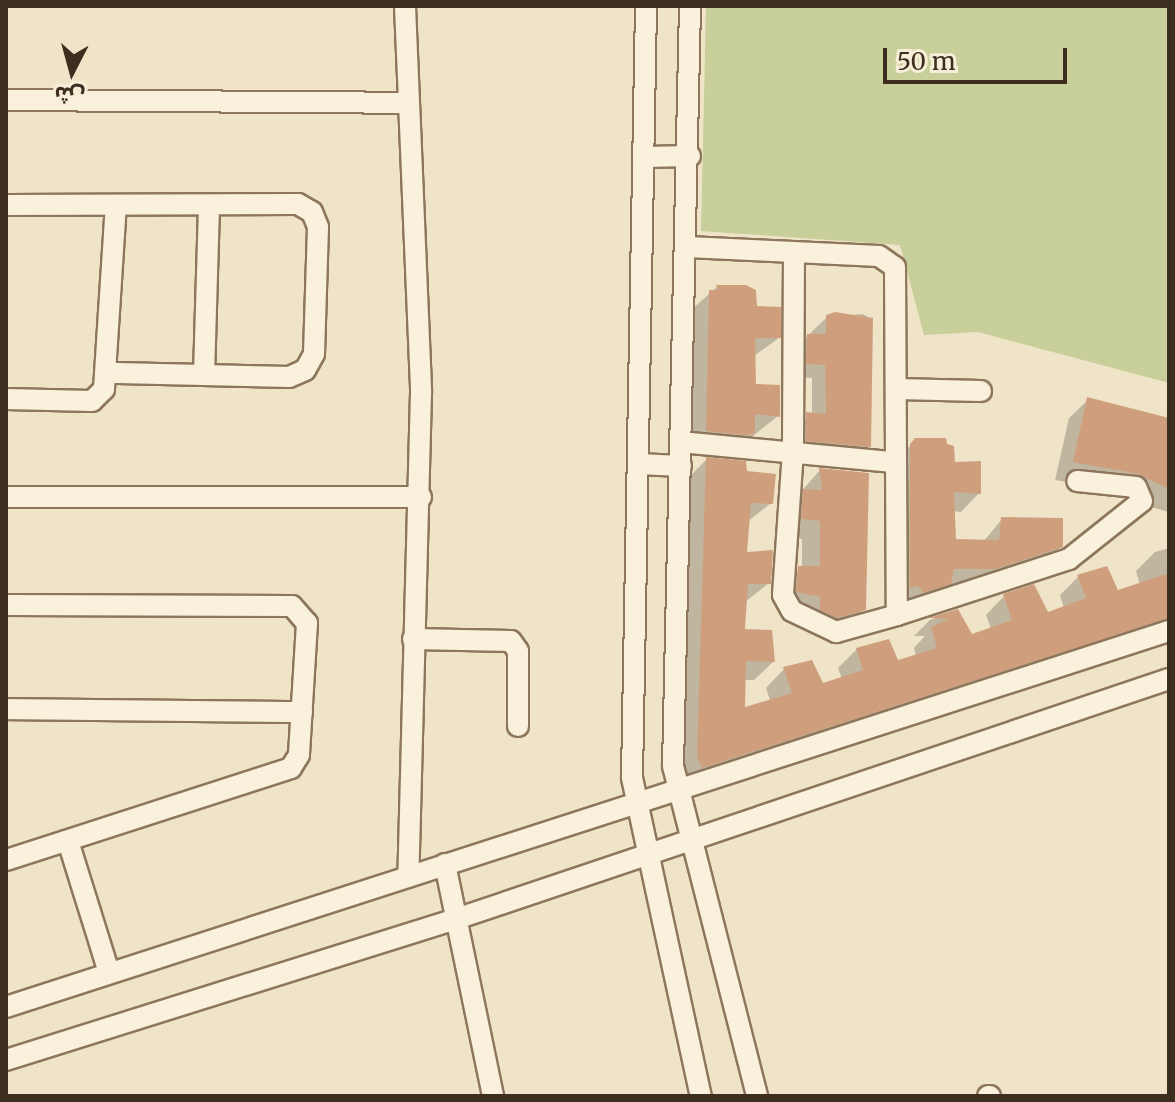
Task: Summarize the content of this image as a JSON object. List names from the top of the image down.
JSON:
{
  "scale_bar": "50 m",
  "north": "bottom"
}
